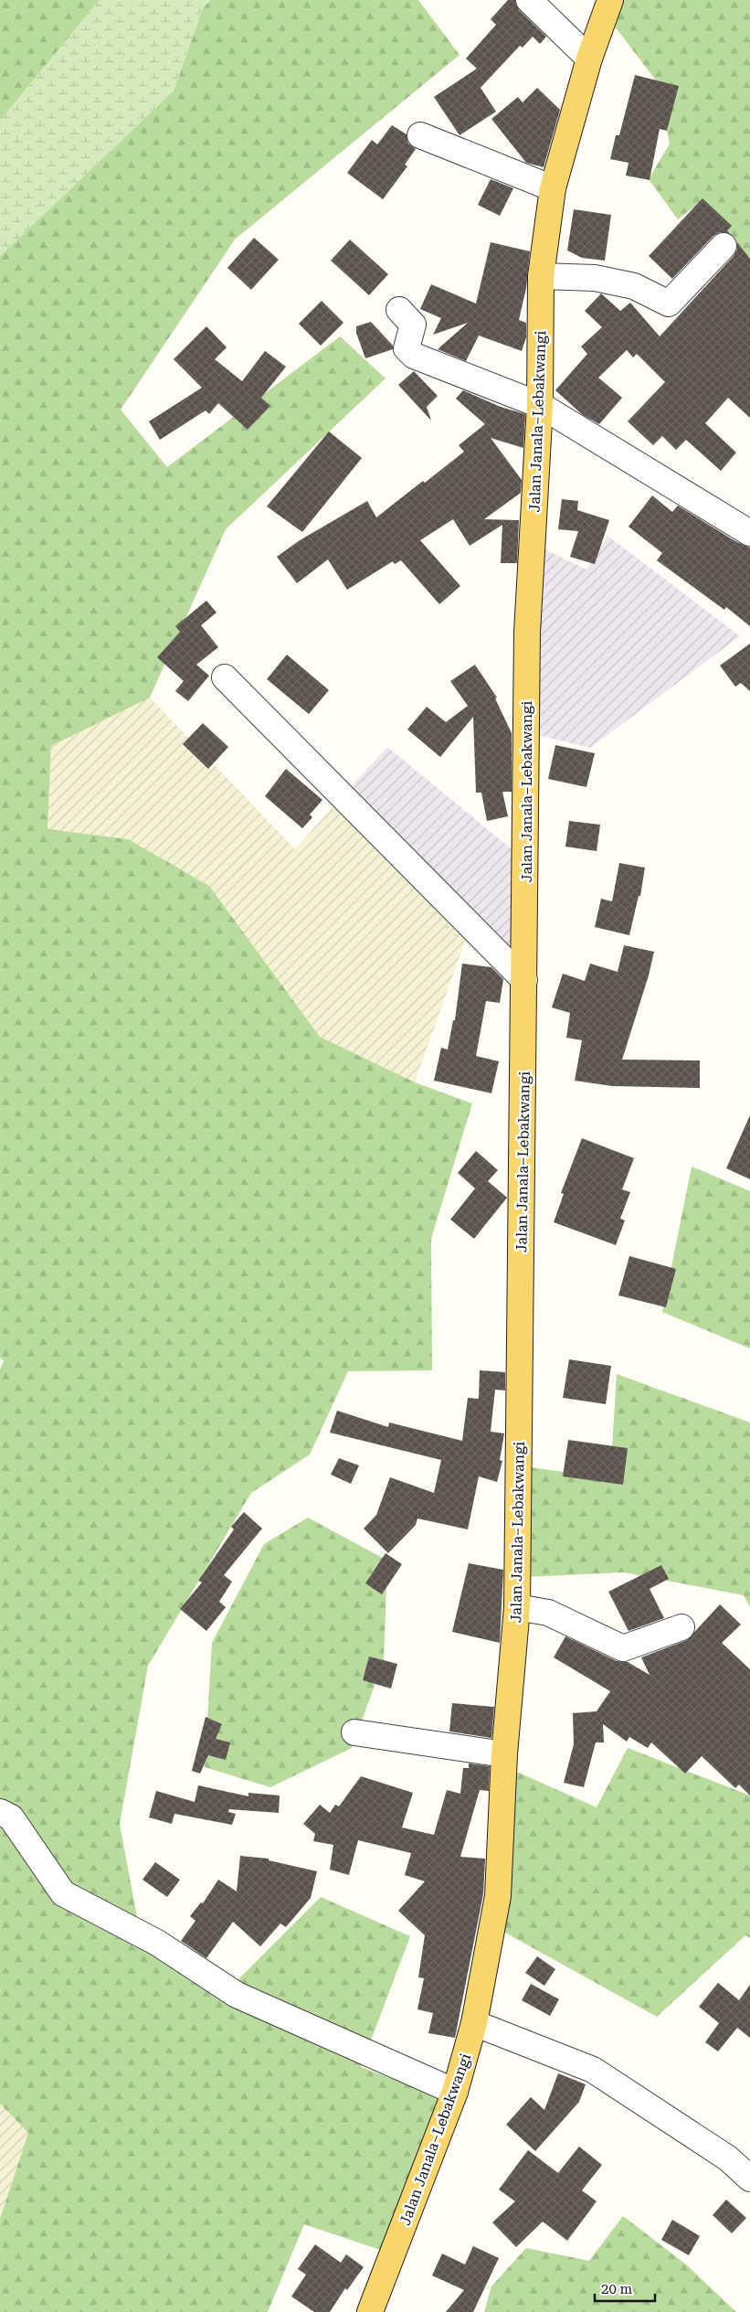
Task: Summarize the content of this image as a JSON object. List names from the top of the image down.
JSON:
{
  "streets": {
    "main road": ["Jalan Janala–Lebakwangi"]
  },
  "scale_bar": "20 m"
}
